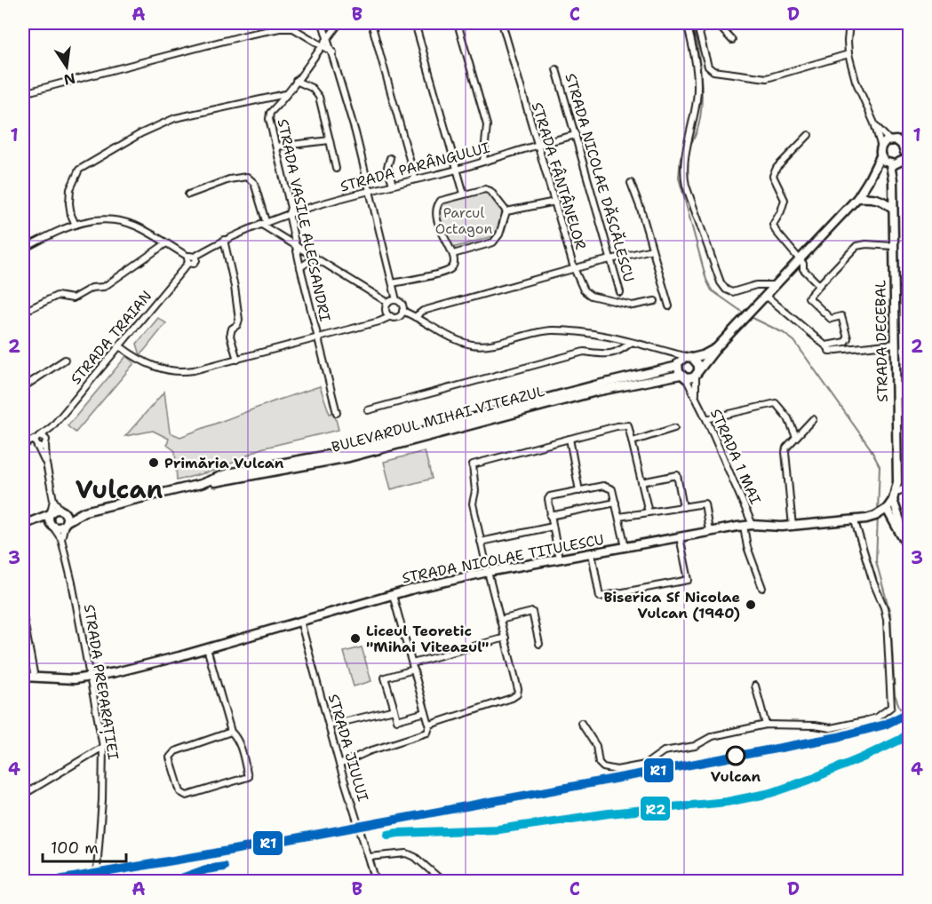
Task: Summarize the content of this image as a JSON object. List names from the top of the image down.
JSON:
{
  "streets": {
    "main road": ["STRADA DECEBAL", "BULEVARDUL MIHAI VITEAZUL", "STRADA NICOLAE TITULESCU"],
    "street": [
      "STRADA PARÂNGULUI",
      "STRADA FÂNTÂNELOR",
      "STRADA NICOLAE DĂSCĂLESCU",
      "STRADA VASILE ALECSANDRI",
      "STRADA TRAIAN",
      "STRADA 1 MAI",
      "STRADA PREPARAȚIEI",
      "STRADA JIULUI"
    ]
  },
  "crossings": [
    ["STRADA PARÂNGULUI", "STRADA FÂNTÂNELOR"],
    ["STRADA PARÂNGULUI", "STRADA NICOLAE DĂSCĂLESCU"],
    ["STRADA PARÂNGULUI", "STRADA VASILE ALECSANDRI"],
    ["STRADA PARÂNGULUI", "STRADA TRAIAN"],
    ["STRADA TRAIAN", "BULEVARDUL MIHAI VITEAZUL"],
    ["STRADA TRAIAN", "STRADA PREPARAȚIEI"],
    ["STRADA DECEBAL", "STRADA NICOLAE TITULESCU"],
    ["BULEVARDUL MIHAI VITEAZUL", "STRADA 1 MAI"],
    ["BULEVARDUL MIHAI VITEAZUL", "STRADA PREPARAȚIEI"],
    ["STRADA 1 MAI", "STRADA NICOLAE TITULESCU"],
    ["STRADA NICOLAE TITULESCU", "STRADA PREPARAȚIEI"],
    ["STRADA NICOLAE TITULESCU", "STRADA JIULUI"]
  ],
  "districts": ["Vulcan"],
  "parks": ["Parcul Octagon"],
  "places": [
    "Primăria Vulcan",
    "Biserica Sf Nicolae Vulcan (1940)",
    "Liceul Teoretic \"Mihai Viteazul\"",
    "Vulcan"
  ],
  "lines": ["transit line R1", "transit line R2"],
  "scale_bar": "100 m",
  "north": "bottom",
  "grid": {
    "columns": [
      "A",
      "B",
      "C",
      "D"
    ],
    "rows": [
      "1",
      "2",
      "3",
      "4"
    ]
  }
}
